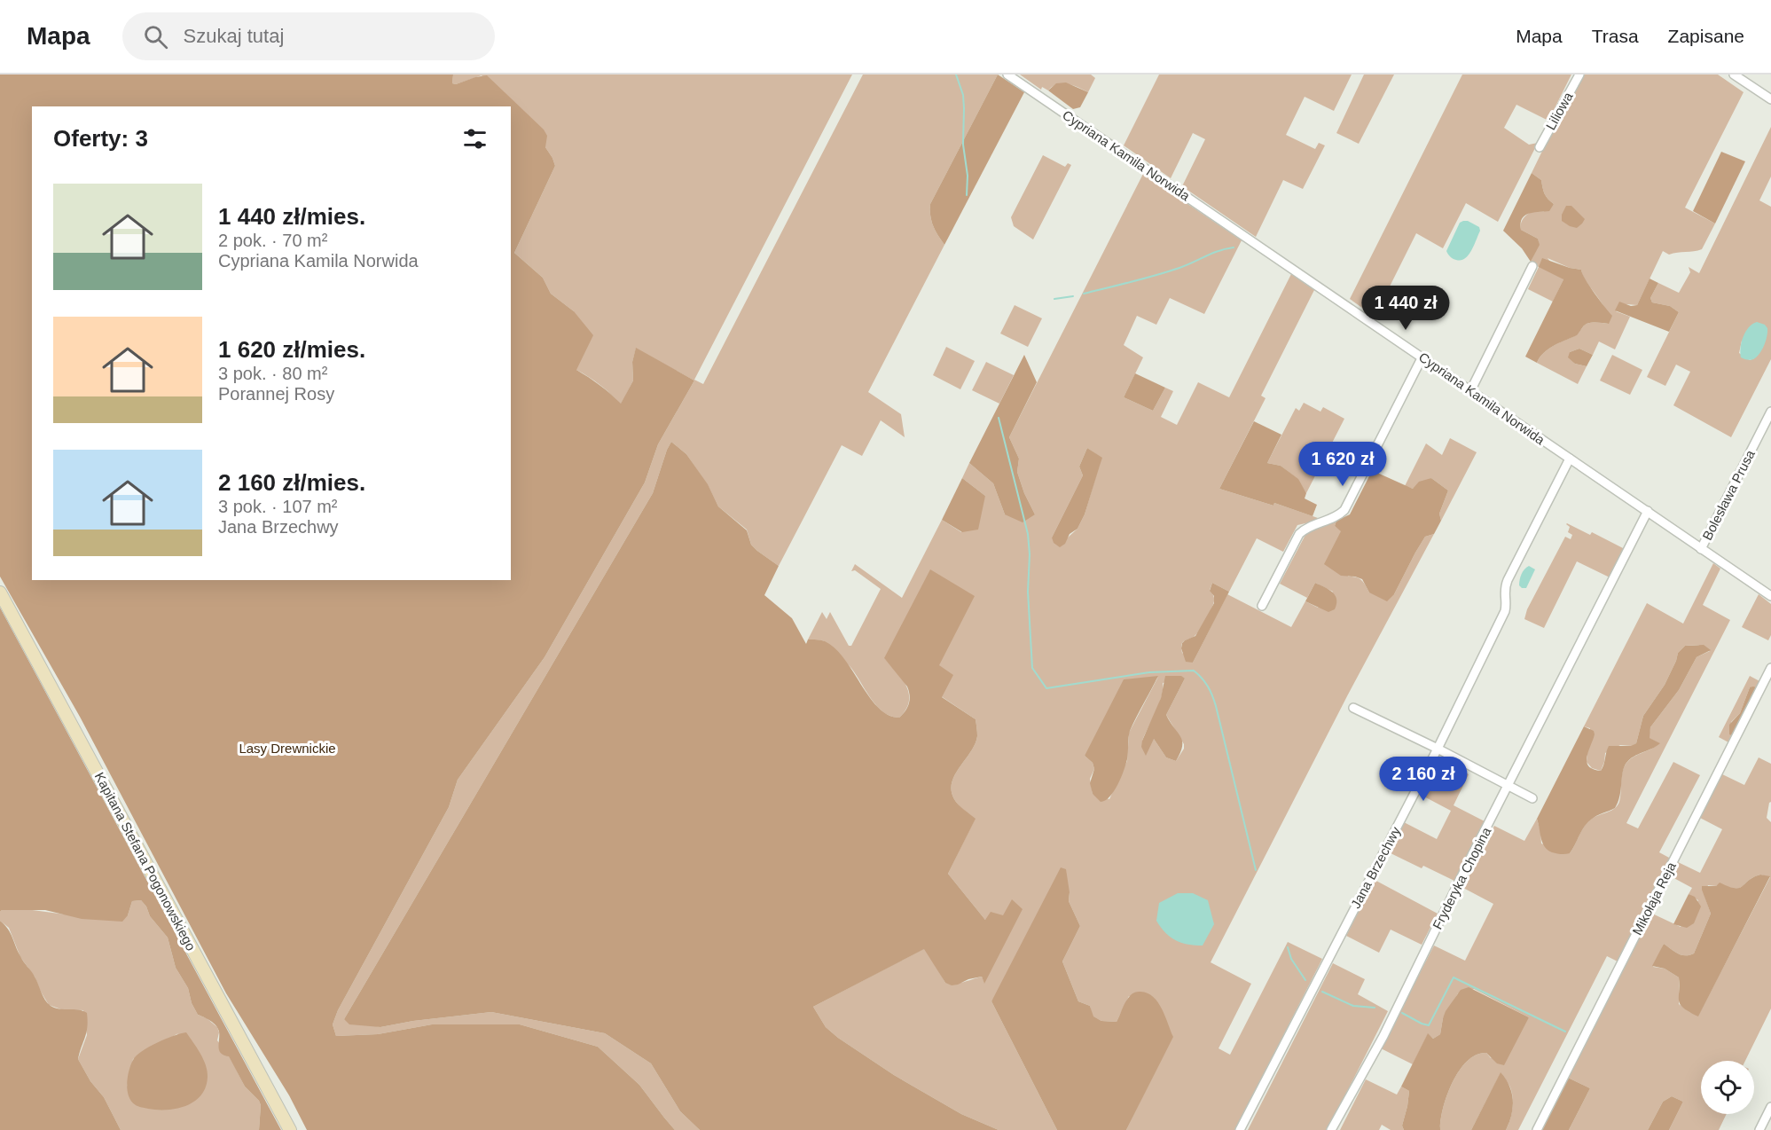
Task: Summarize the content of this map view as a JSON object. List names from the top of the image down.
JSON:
{
  "streets": {
    "main road": ["Kapitana Stefana Pogonowskiego"],
    "street": [
      "Liliowa",
      "Cypriana Kamila Norwida",
      "Bolesława Prusa",
      "Jana Brzechwy",
      "Fryderyka Chopina",
      "Mikołaja Reja"
    ]
  },
  "crossings": [
    ["Cypriana Kamila Norwida", "Bolesława Prusa"],
    ["Cypriana Kamila Norwida", "Jana Brzechwy"],
    ["Cypriana Kamila Norwida", "Fryderyka Chopina"]
  ],
  "parks": ["Lasy Drewnickie"],
  "page": {
    "header": "Mapa",
    "search": "Szukaj tutaj",
    "nav": ["Mapa", "Trasa", "Zapisane"],
    "heading": "Oferty: 3",
    "list": [
      {
        "name": "1 440 zł/mies.",
        "note": "2 pok. · 70 m² · Cypriana Kamila Norwida"
      },
      {
        "name": "1 620 zł/mies.",
        "note": "3 pok. · 80 m² · Porannej Rosy"
      },
      {
        "name": "2 160 zł/mies.",
        "note": "3 pok. · 107 m² · Jana Brzechwy"
      }
    ],
    "price": ["1 440 zł", "1 620 zł", "2 160 zł"]
  }
}
